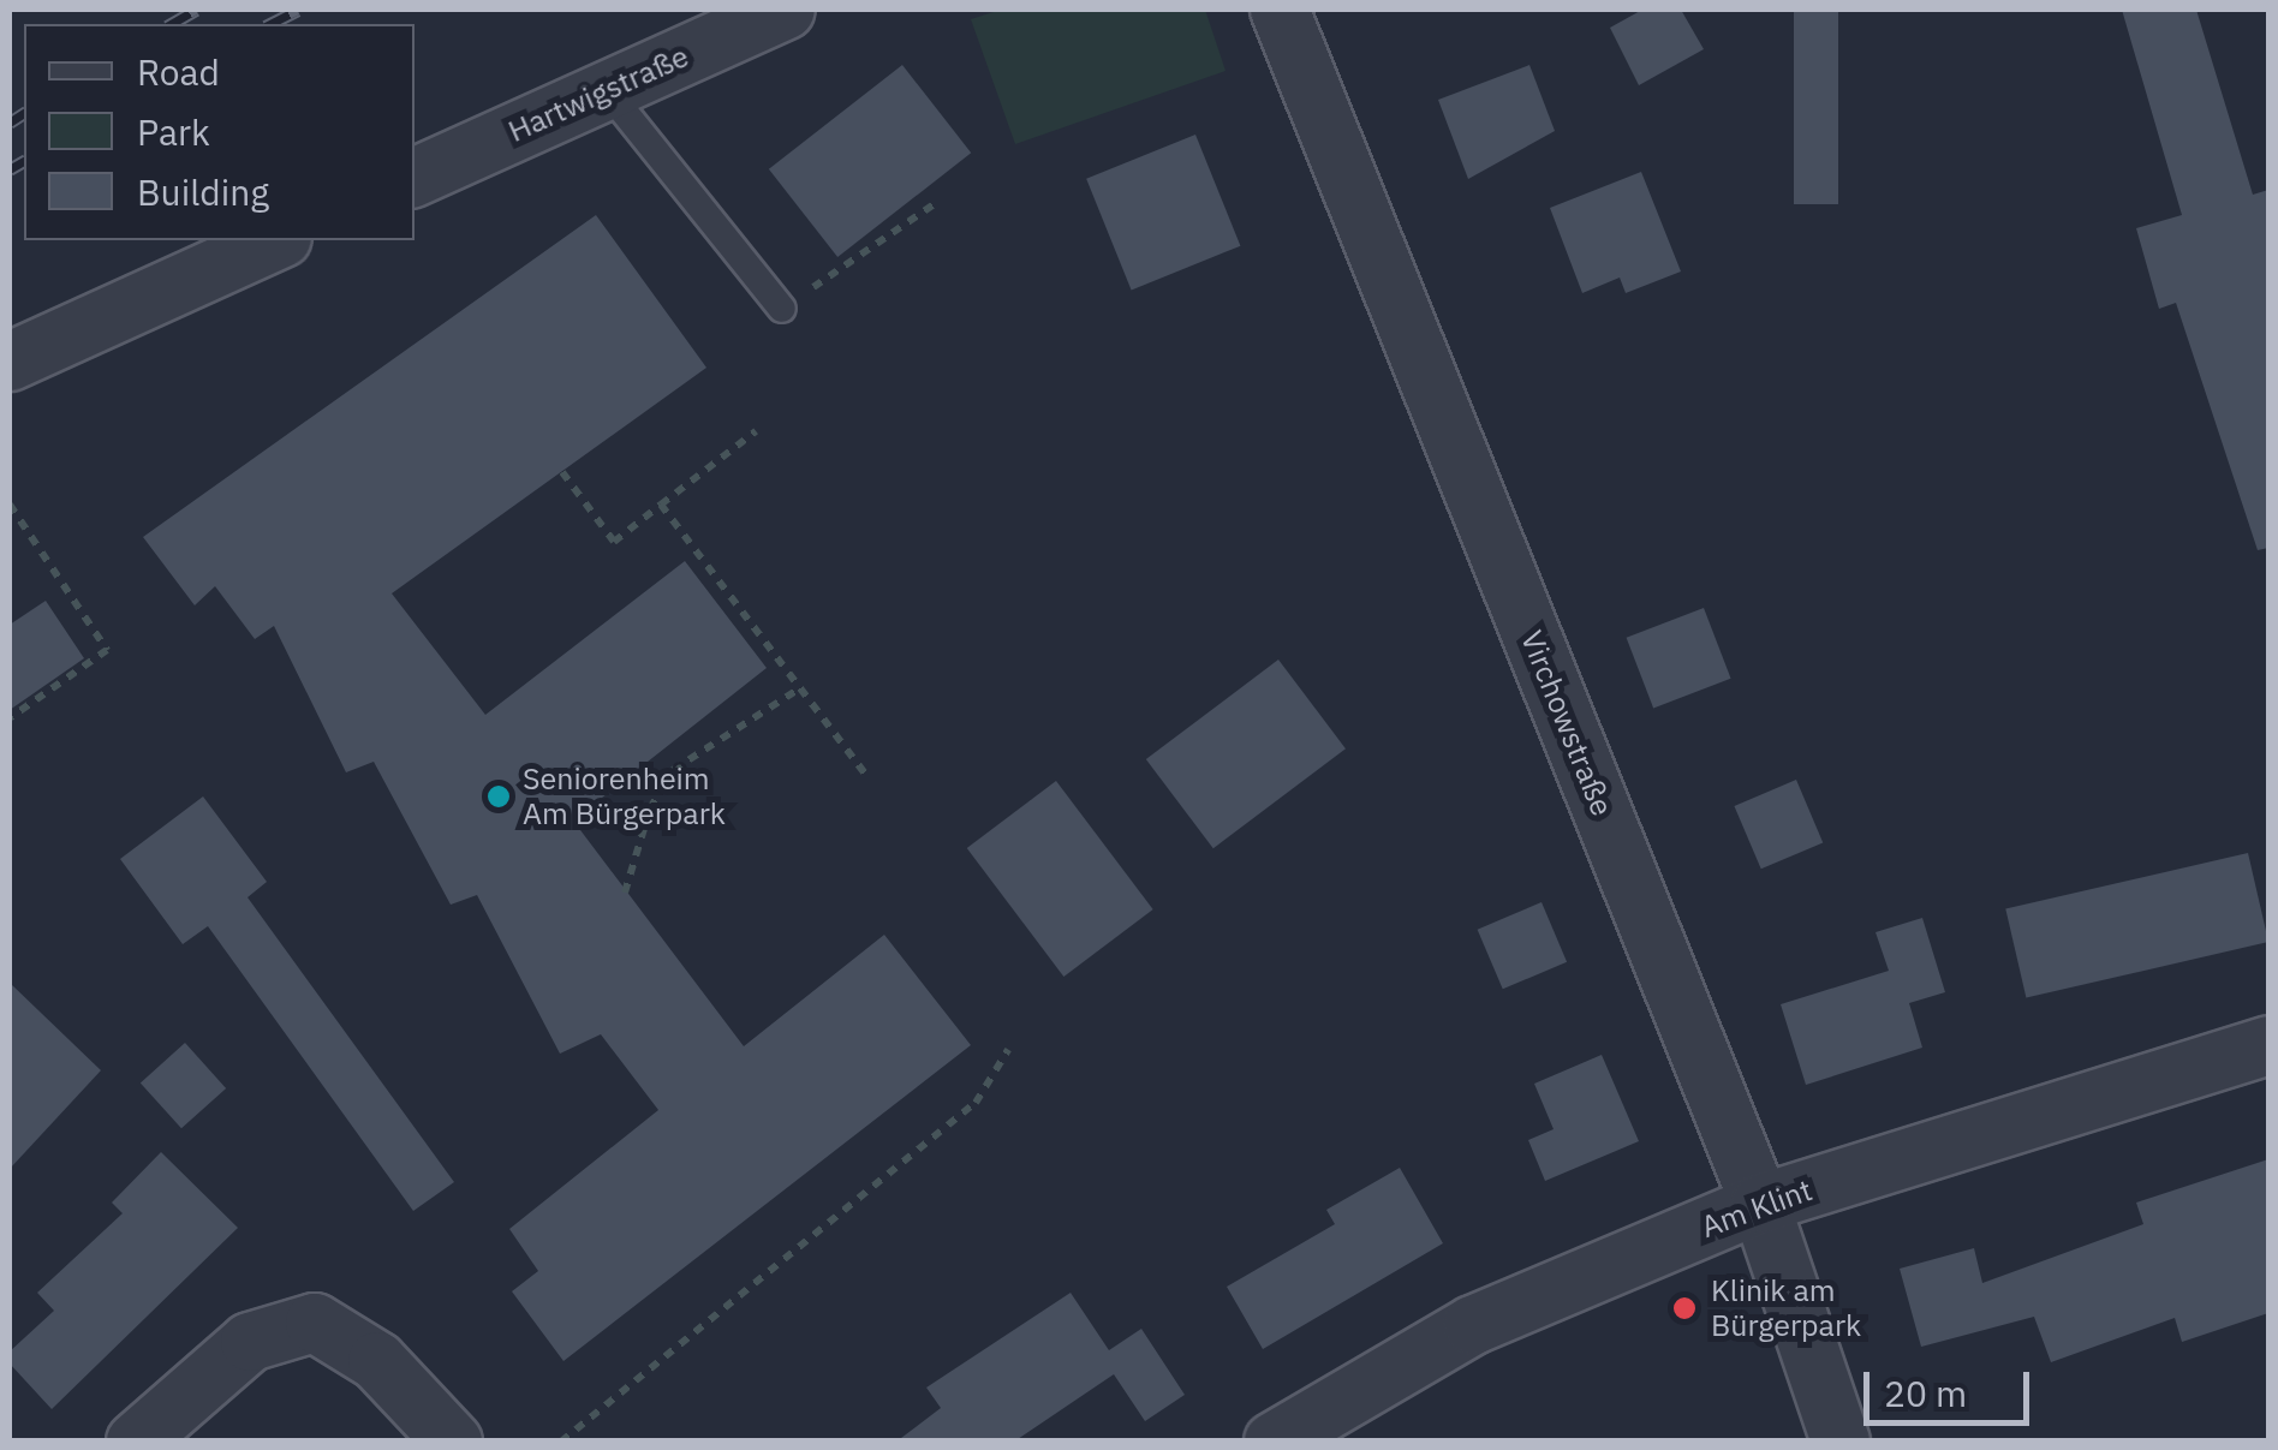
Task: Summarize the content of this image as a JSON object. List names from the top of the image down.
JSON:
{
  "streets": {
    "street": ["Hartwigstraße", "Virchowstraße", "Am Klint"]
  },
  "crossings": [
    ["Virchowstraße", "Am Klint"]
  ],
  "places": ["Seniorenheim Am Bürgerpark", "Klinik am Bürgerpark"],
  "legend": ["Road", "Park", "Building"],
  "scale_bar": "20 m"
}
